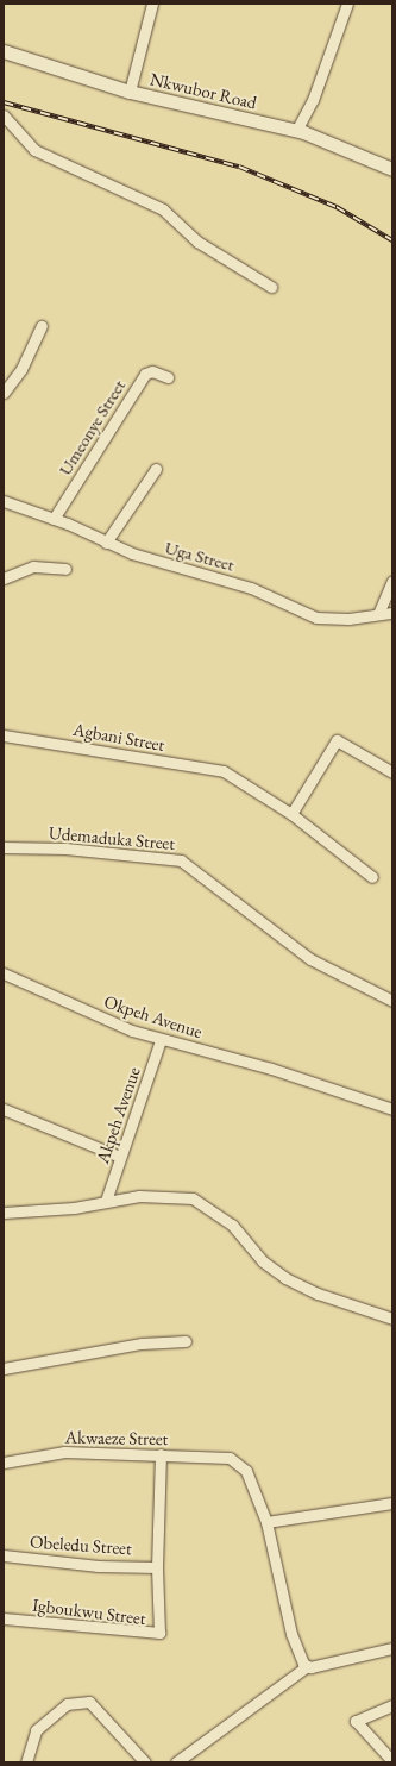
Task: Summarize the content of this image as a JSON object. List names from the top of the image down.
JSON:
{
  "streets": {
    "street": [
      "Nkwubor Road",
      "Umeonye Street",
      "Uga Street",
      "Agbani Street",
      "Udemaduka Street",
      "Okpeh Avenue",
      "Akpeh Avenue",
      "Akwaeze Street",
      "Obeledu Street",
      "Igboukwu Street"
    ]
  },
  "crossings": [
    ["Umeonye Street", "Uga Street"],
    ["Okpeh Avenue", "Akpeh Avenue"],
    ["Obeledu Street", "Igboukwu Street"]
  ]
}
